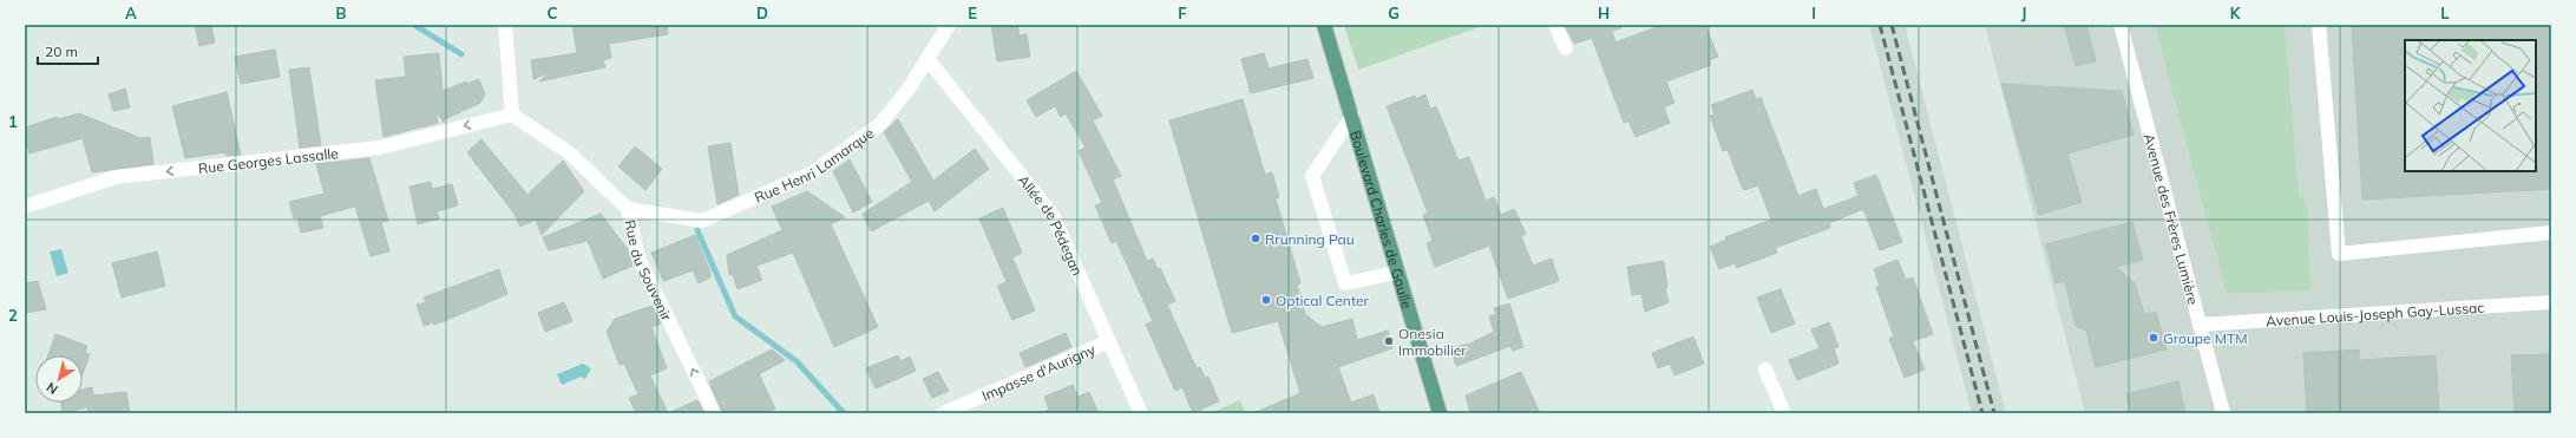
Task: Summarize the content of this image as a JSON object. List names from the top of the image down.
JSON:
{
  "streets": {
    "main road": ["Boulevard Charles de Gaulle"],
    "street": [
      "Rue Georges Lassalle",
      "Rue Henri Lamarque",
      "Avenue des Frères Lumière",
      "Allée de Pédegan",
      "Rue du Souvenir",
      "Avenue Louis-Joseph Gay-Lussac",
      "Impasse d'Aurigny"
    ]
  },
  "crossings": [
    ["Rue Georges Lassalle", "Rue du Souvenir"],
    ["Rue Henri Lamarque", "Allée de Pédegan"],
    ["Rue Henri Lamarque", "Rue du Souvenir"],
    ["Avenue des Frères Lumière", "Avenue Louis-Joseph Gay-Lussac"],
    ["Allée de Pédegan", "Impasse d'Aurigny"]
  ],
  "one_way": ["Rue Georges Lassalle", "Rue du Souvenir"],
  "places": [
    "Rrunning Pau",
    "Optical Center",
    "Groupe MTM",
    "Onesia Immobilier"
  ],
  "scale_bar": "20 m",
  "north": "bottom left",
  "grid": {
    "columns": [
      "A",
      "B",
      "C",
      "D",
      "E",
      "F",
      "G",
      "H",
      "I",
      "J",
      "K",
      "L"
    ],
    "rows": ["1", "2"]
  }
}
